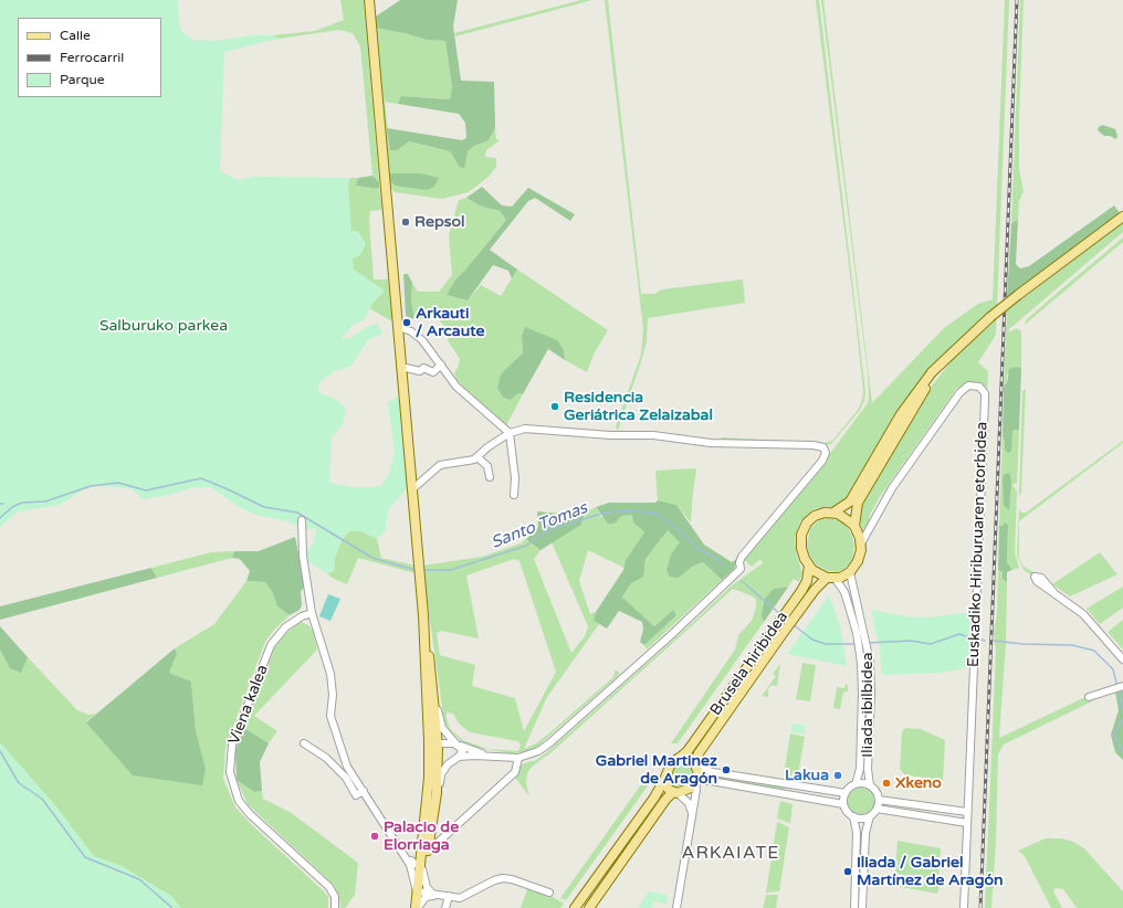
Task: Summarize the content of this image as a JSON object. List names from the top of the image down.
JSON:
{
  "streets": {
    "main road": ["Brusela hiribidea"],
    "street": ["Euskadiko Hiriburuaren etorbidea", "Viena kalea", "Iliada ibilbidea"]
  },
  "crossings": [
    ["Euskadiko Hiriburuaren etorbidea", "Brusela hiribidea"],
    ["Euskadiko Hiriburuaren etorbidea", "Iliada ibilbidea"],
    ["Brusela hiribidea", "Iliada ibilbidea"]
  ],
  "districts": ["ARKAIATE"],
  "water": ["Santo Tomas"],
  "parks": ["Salburuko parkea"],
  "places": [
    "Repsol",
    "Arkauti / Arcaute",
    "Residencia Geriátrica Zelaizabal",
    "Gabriel Martinez de Aragón",
    "Lakua",
    "Xkeno",
    "Palacio de Elorriaga",
    "Iliada / Gabriel Martínez de Aragón"
  ],
  "legend": ["Calle", "Ferrocarril", "Parque"]
}
